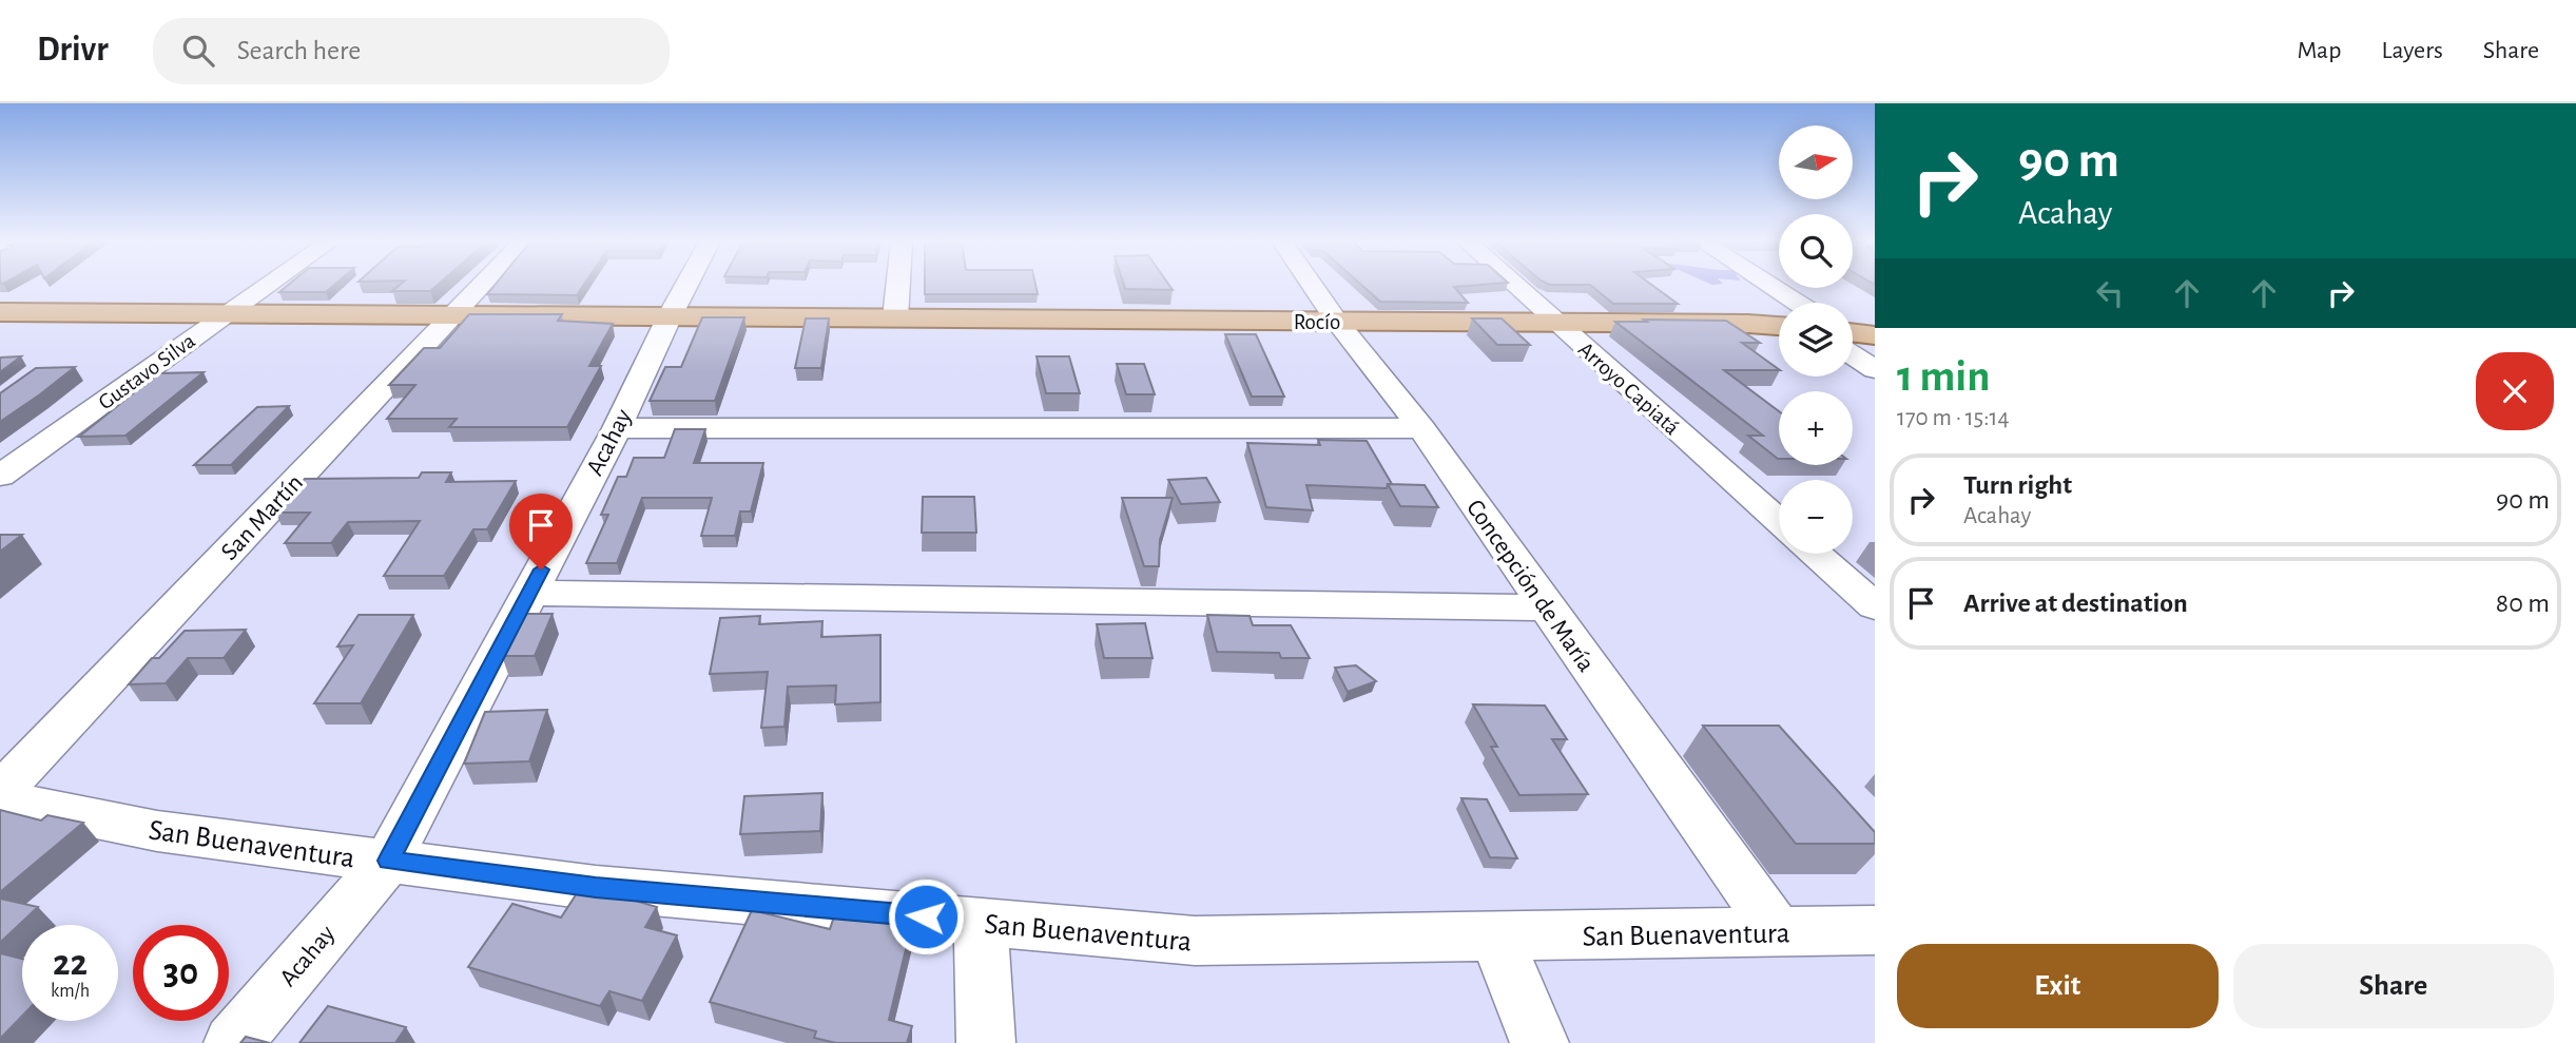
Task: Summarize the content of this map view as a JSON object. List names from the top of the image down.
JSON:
{
  "streets": {
    "main road": ["Rocío"],
    "street": [
      "Gustavo Silva",
      "Arroyo Capiatá",
      "Acahay",
      "San Martín",
      "Concepción de María",
      "San Buenaventura"
    ]
  },
  "crossings": [
    ["Rocío", "Gustavo Silva"],
    ["Rocío", "Arroyo Capiatá"],
    ["Rocío", "Acahay"],
    ["Rocío", "San Martín"],
    ["Rocío", "Concepción de María"],
    ["Acahay", "San Buenaventura"],
    ["Concepción de María", "San Buenaventura"]
  ],
  "north": "right",
  "page": {
    "header": "Drivr",
    "search": "Search here",
    "nav": ["Map", "Layers", "Share"],
    "turn": ["90 m", "Acahay"],
    "map_buttons": ["+", "−"],
    "heading": ["1 min", "170 m · 15:14"],
    "list": [
      {
        "name": "Turn right",
        "note": "Acahay",
        "value": "90 m"
      },
      {
        "name": "Arrive at destination",
        "value": "80 m"
      }
    ],
    "speed": "22 km/h",
    "limit": "30",
    "buttons": ["Exit", "Share"]
  }
}
